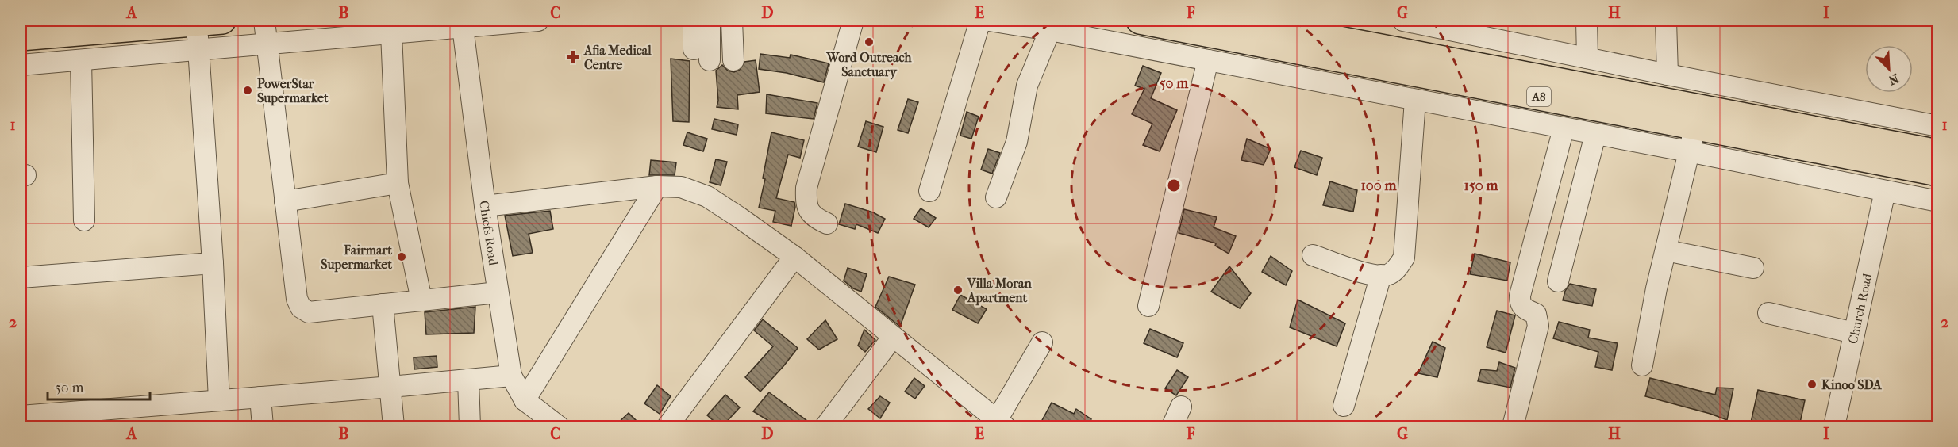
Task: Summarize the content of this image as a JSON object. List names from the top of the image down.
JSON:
{
  "streets": {
    "highway": ["A8"],
    "street": ["Chiefs Road", "Church Road"]
  },
  "places": {
    "other": [
      "Word Outreach Sanctuary",
      "PowerStar Supermarket",
      "Fairmart Supermarket",
      "Villa Moran Apartment",
      "Kinoo SDA"
    ],
    "health": ["Afia Medical Centre"]
  },
  "scale_bar": "50 m",
  "north": "bottom right",
  "grid": {
    "columns": [
      "A",
      "B",
      "C",
      "D",
      "E",
      "F",
      "G",
      "H",
      "I"
    ],
    "rows": ["1", "2"]
  },
  "rings": ["50 m", "100 m", "150 m"]
}
